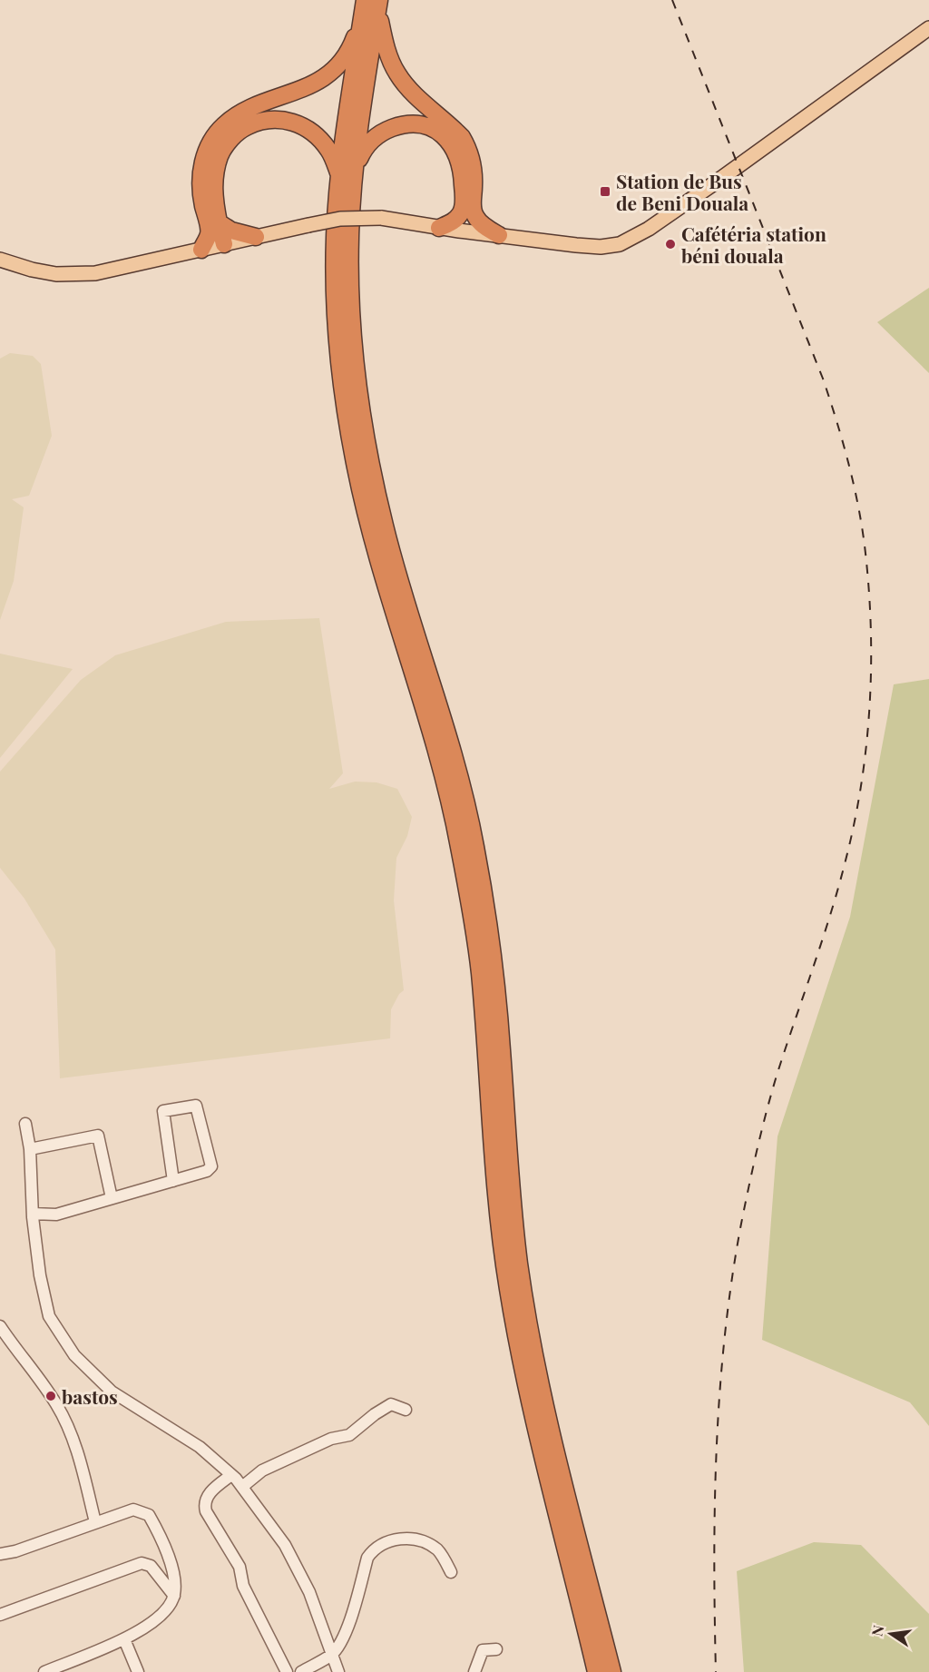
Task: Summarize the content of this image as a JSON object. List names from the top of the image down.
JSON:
{
  "places": {
    "transit": ["Station de Bus de Beni Douala"],
    "other": ["Cafétéria station béni douala", "bastos"]
  },
  "north": "left"
}
